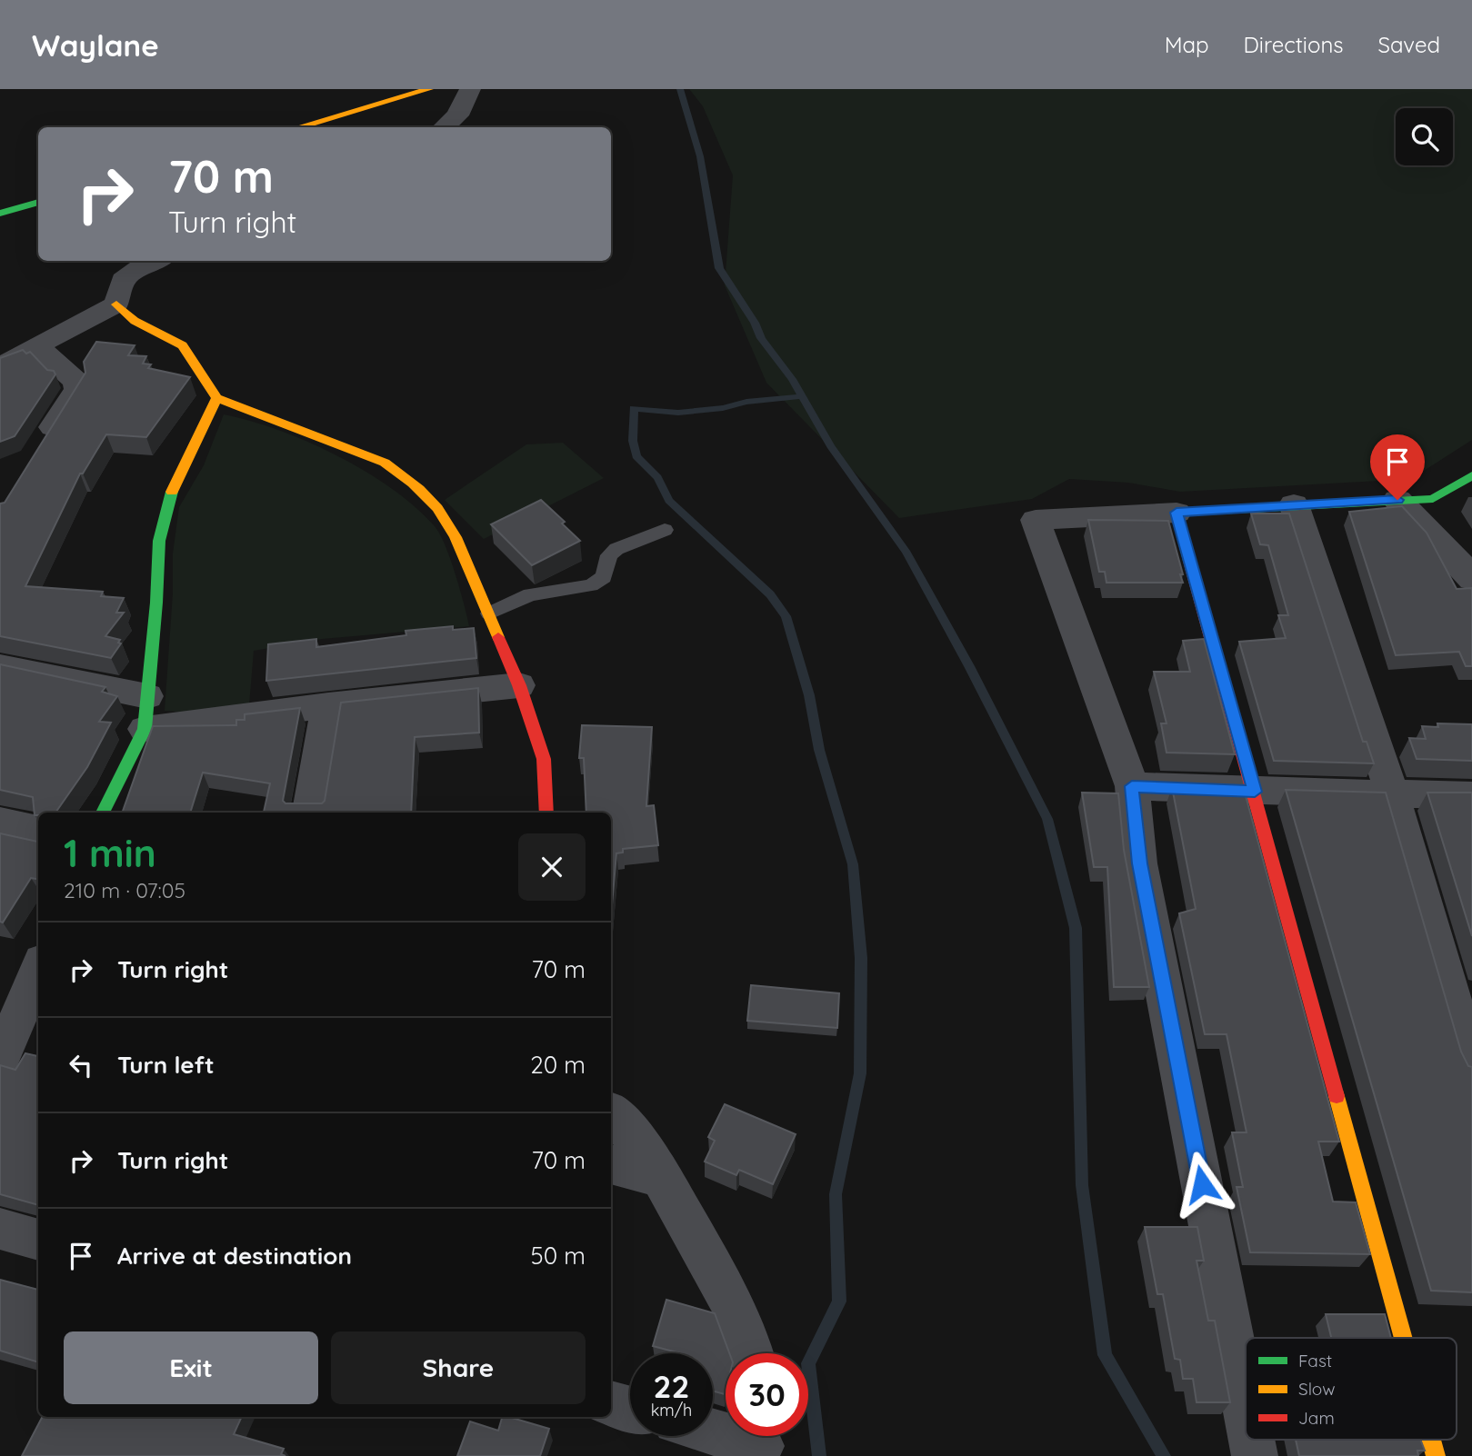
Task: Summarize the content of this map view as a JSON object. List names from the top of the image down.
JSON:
{
  "legend": ["Fast", "Slow", "Jam"],
  "page": {
    "header": "Waylane",
    "nav": ["Map", "Directions", "Saved"],
    "turn": ["70 m", "Turn right"],
    "heading": ["1 min", "210 m · 07:05"],
    "list": [
      {
        "name": "Turn right",
        "value": "70 m"
      },
      {
        "name": "Turn left",
        "value": "20 m"
      },
      {
        "name": "Turn right",
        "value": "70 m"
      },
      {
        "name": "Arrive at destination",
        "value": "50 m"
      }
    ],
    "buttons": ["Exit", "Share"],
    "speed": "22 km/h",
    "limit": "30"
  }
}
